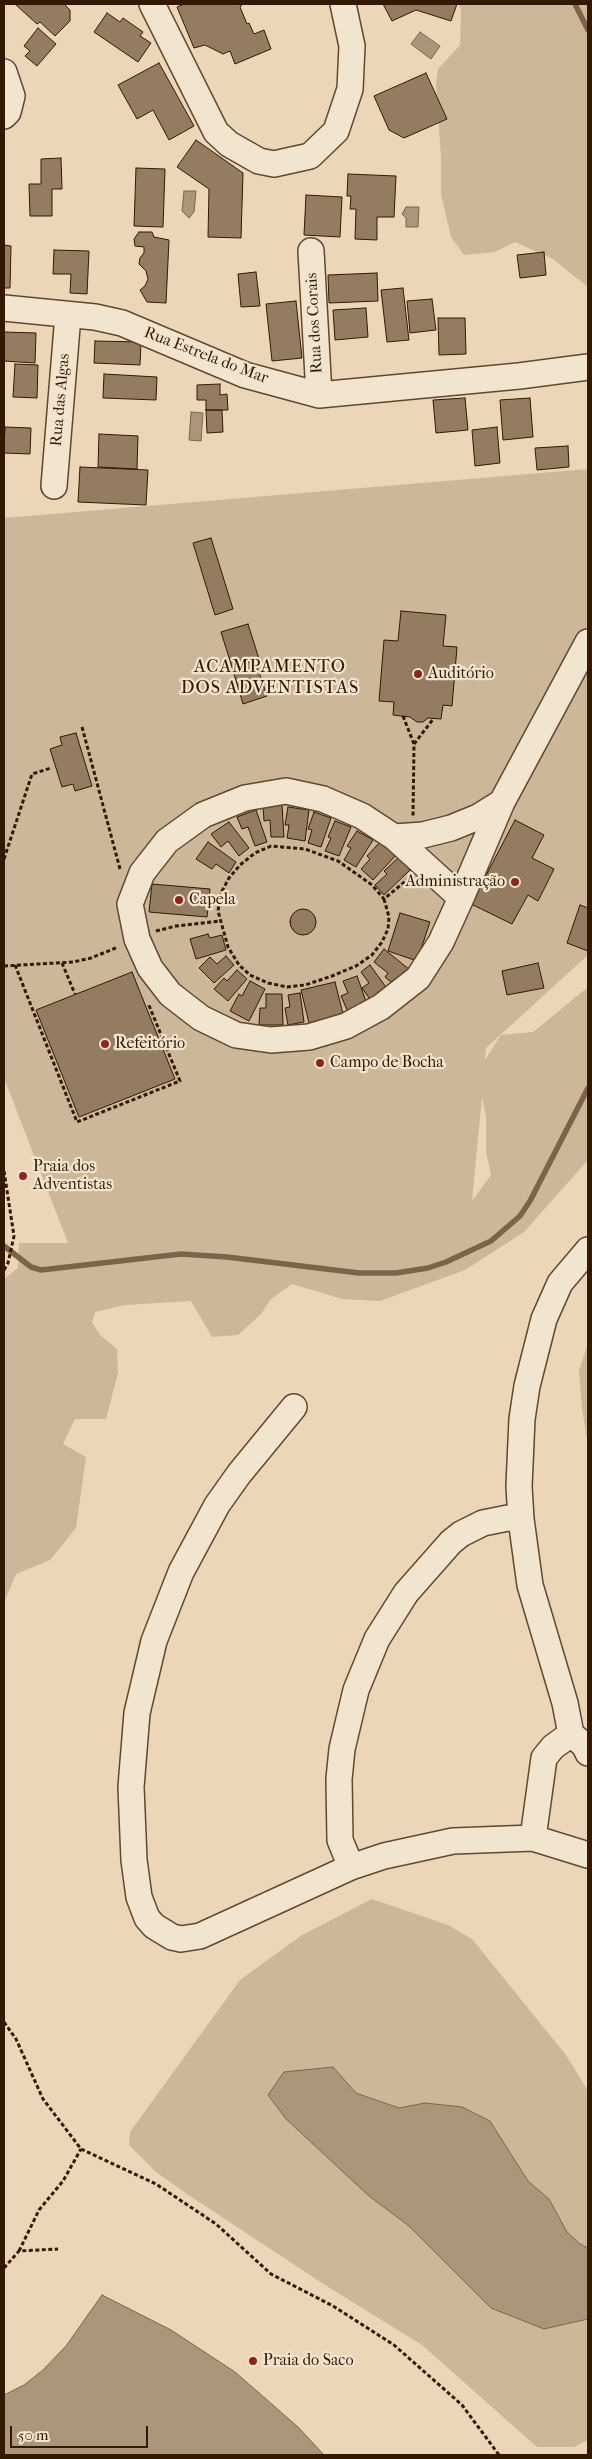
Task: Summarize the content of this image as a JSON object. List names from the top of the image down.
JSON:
{
  "streets": {
    "street": ["Rua dos Corais", "Rua Estrela do Mar", "Rua das Algas"]
  },
  "crossings": [
    ["Rua dos Corais", "Rua Estrela do Mar"],
    ["Rua Estrela do Mar", "Rua das Algas"]
  ],
  "districts": ["ACAMPAMENTO DOS ADVENTISTAS"],
  "places": [
    "Auditório",
    "Administração",
    "Capela",
    "Refeitório",
    "Campo de Bocha",
    "Praia dos Adventistas",
    "Praia do Saco"
  ],
  "scale_bar": "50 m"
}
